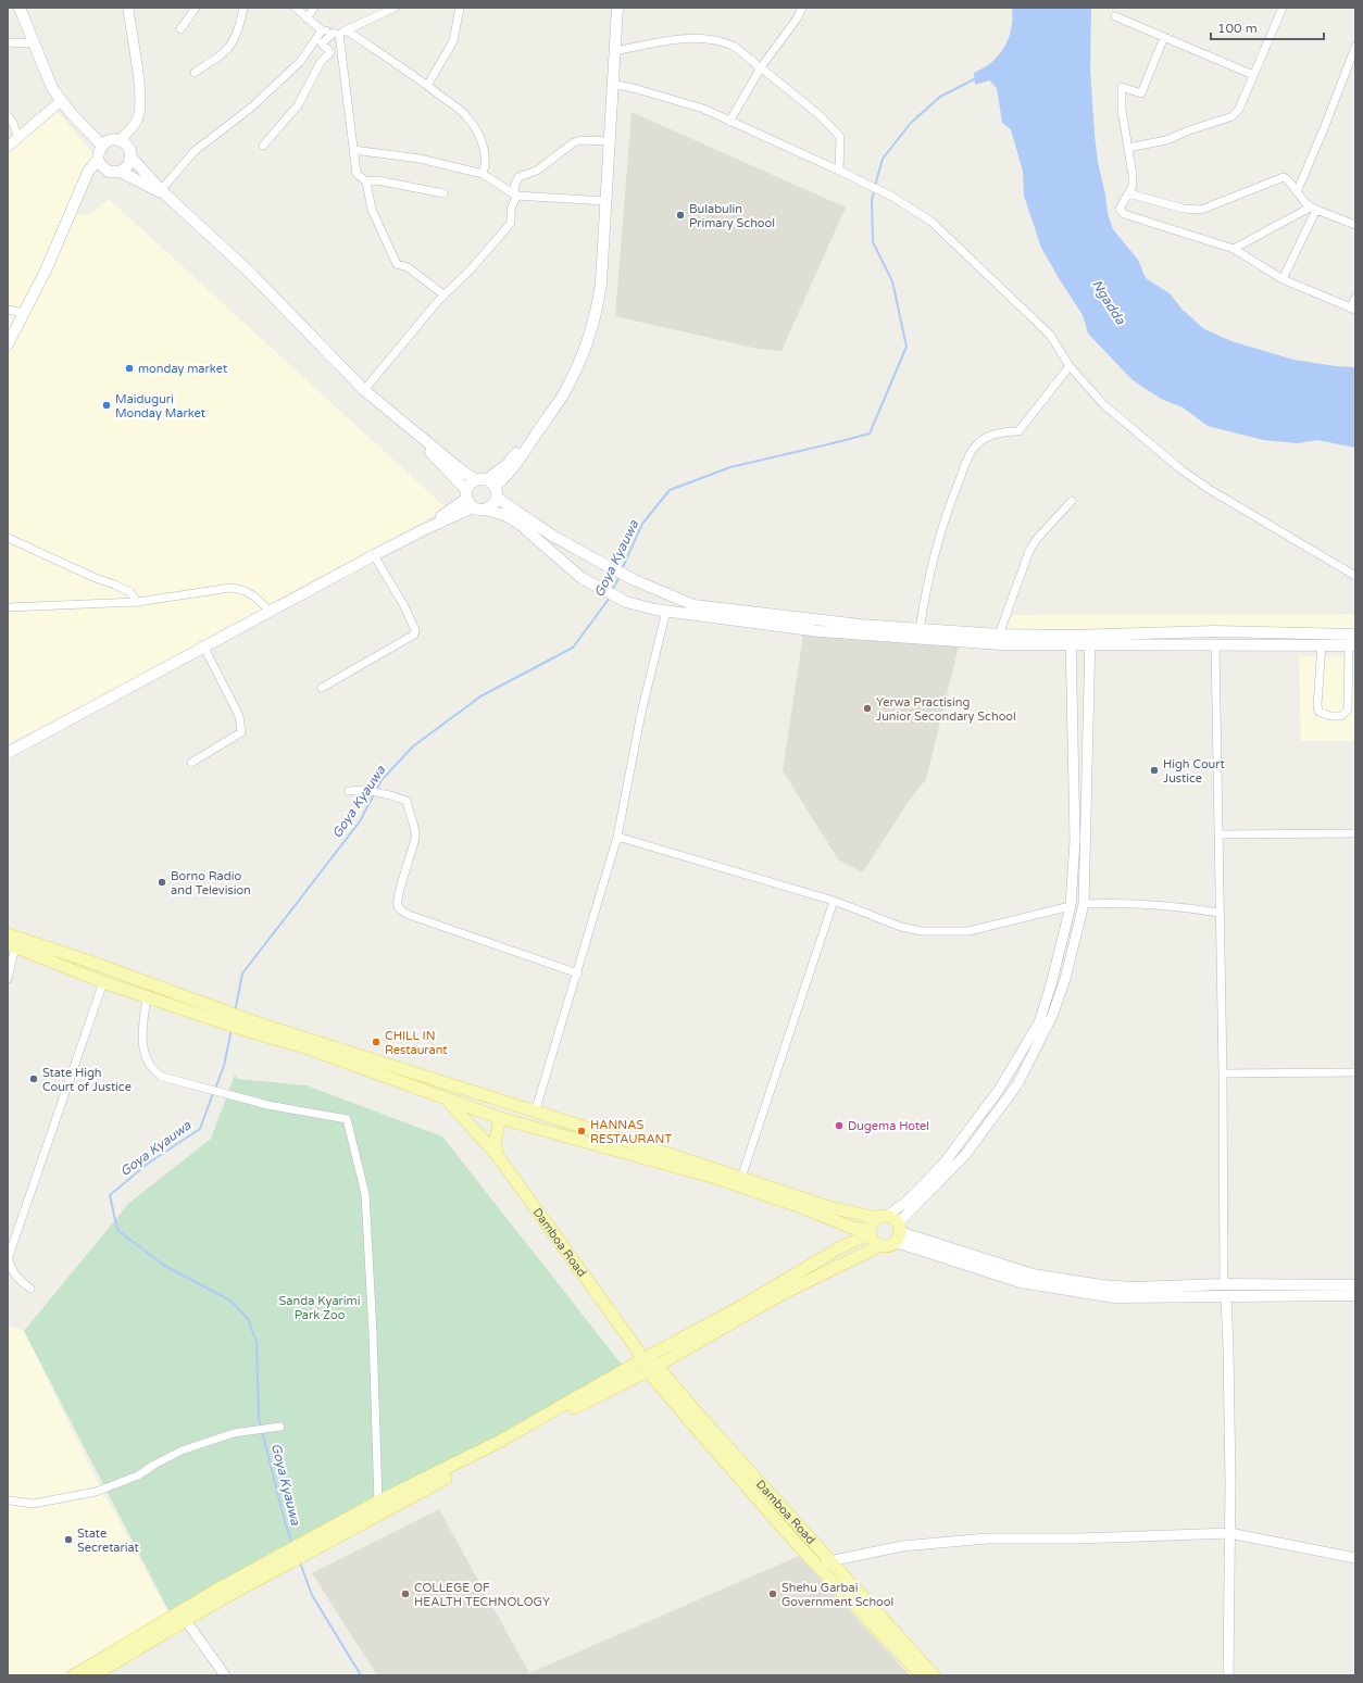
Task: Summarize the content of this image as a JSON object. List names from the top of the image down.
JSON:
{
  "streets": {
    "main road": ["Damboa Road"]
  },
  "water": ["Ngadda", "Goya Kyauwa"],
  "parks": ["Sanda Kyarimi Park Zoo"],
  "places": [
    "Bulabulin Primary School",
    "monday market",
    "Maiduguri Monday Market",
    "Yerwa Practising Junior Secondary School",
    "High Court Justice",
    "Borno Radio and Television",
    "CHILL IN Restaurant",
    "State High Court of Justice",
    "Dugema Hotel",
    "HANNAS RESTAURANT",
    "State Secretariat",
    "COLLEGE OF HEALTH TECHNOLOGY",
    "Shehu Garbai Government School"
  ],
  "scale_bar": "100 m"
}
